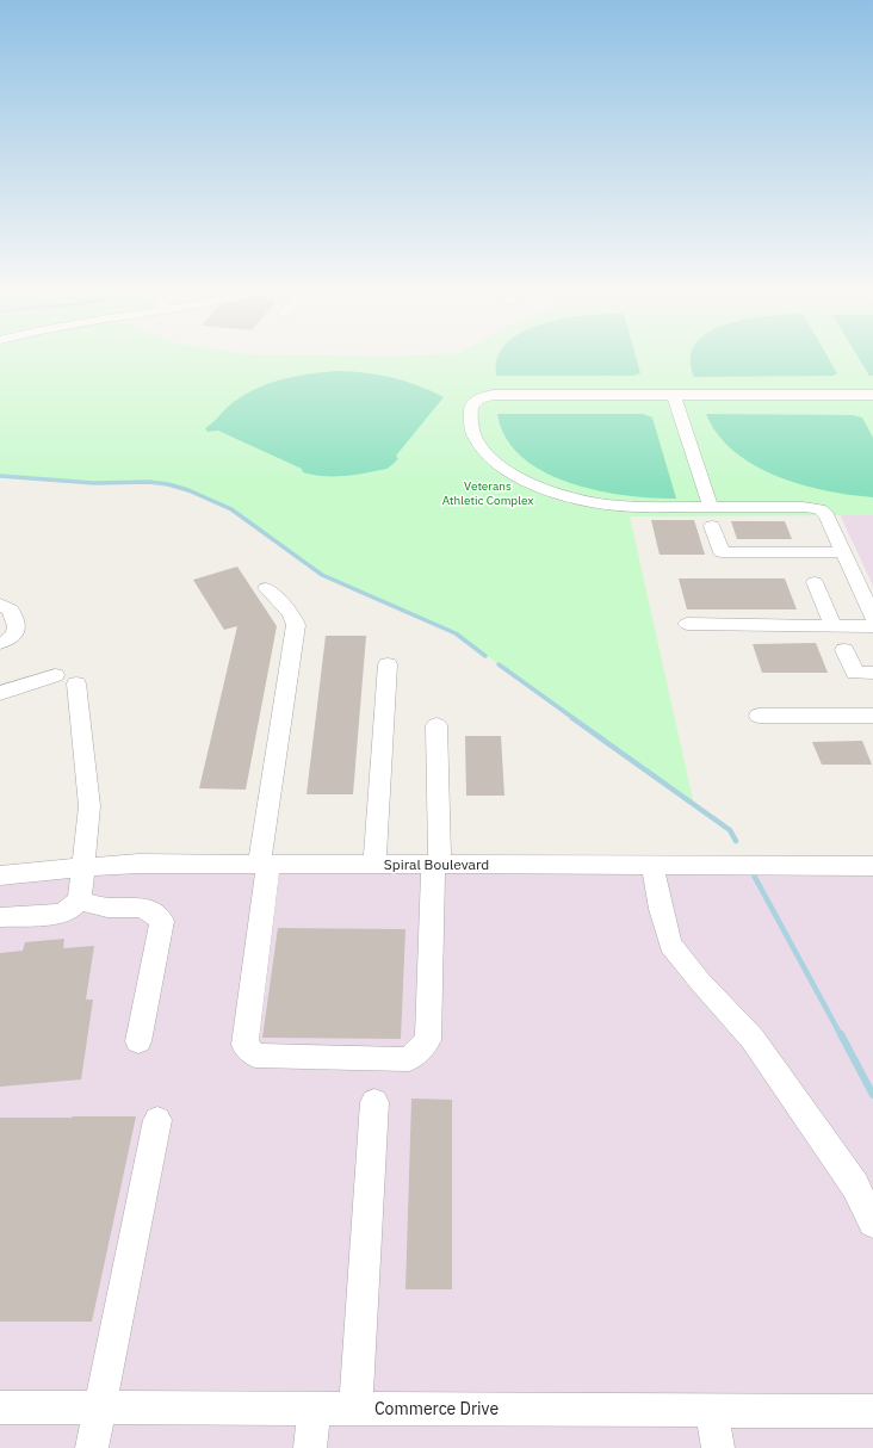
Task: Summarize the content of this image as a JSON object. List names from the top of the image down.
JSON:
{
  "streets": {
    "street": ["Spiral Boulevard", "Commerce Drive"]
  },
  "parks": ["Veterans Athletic Complex"]
}
